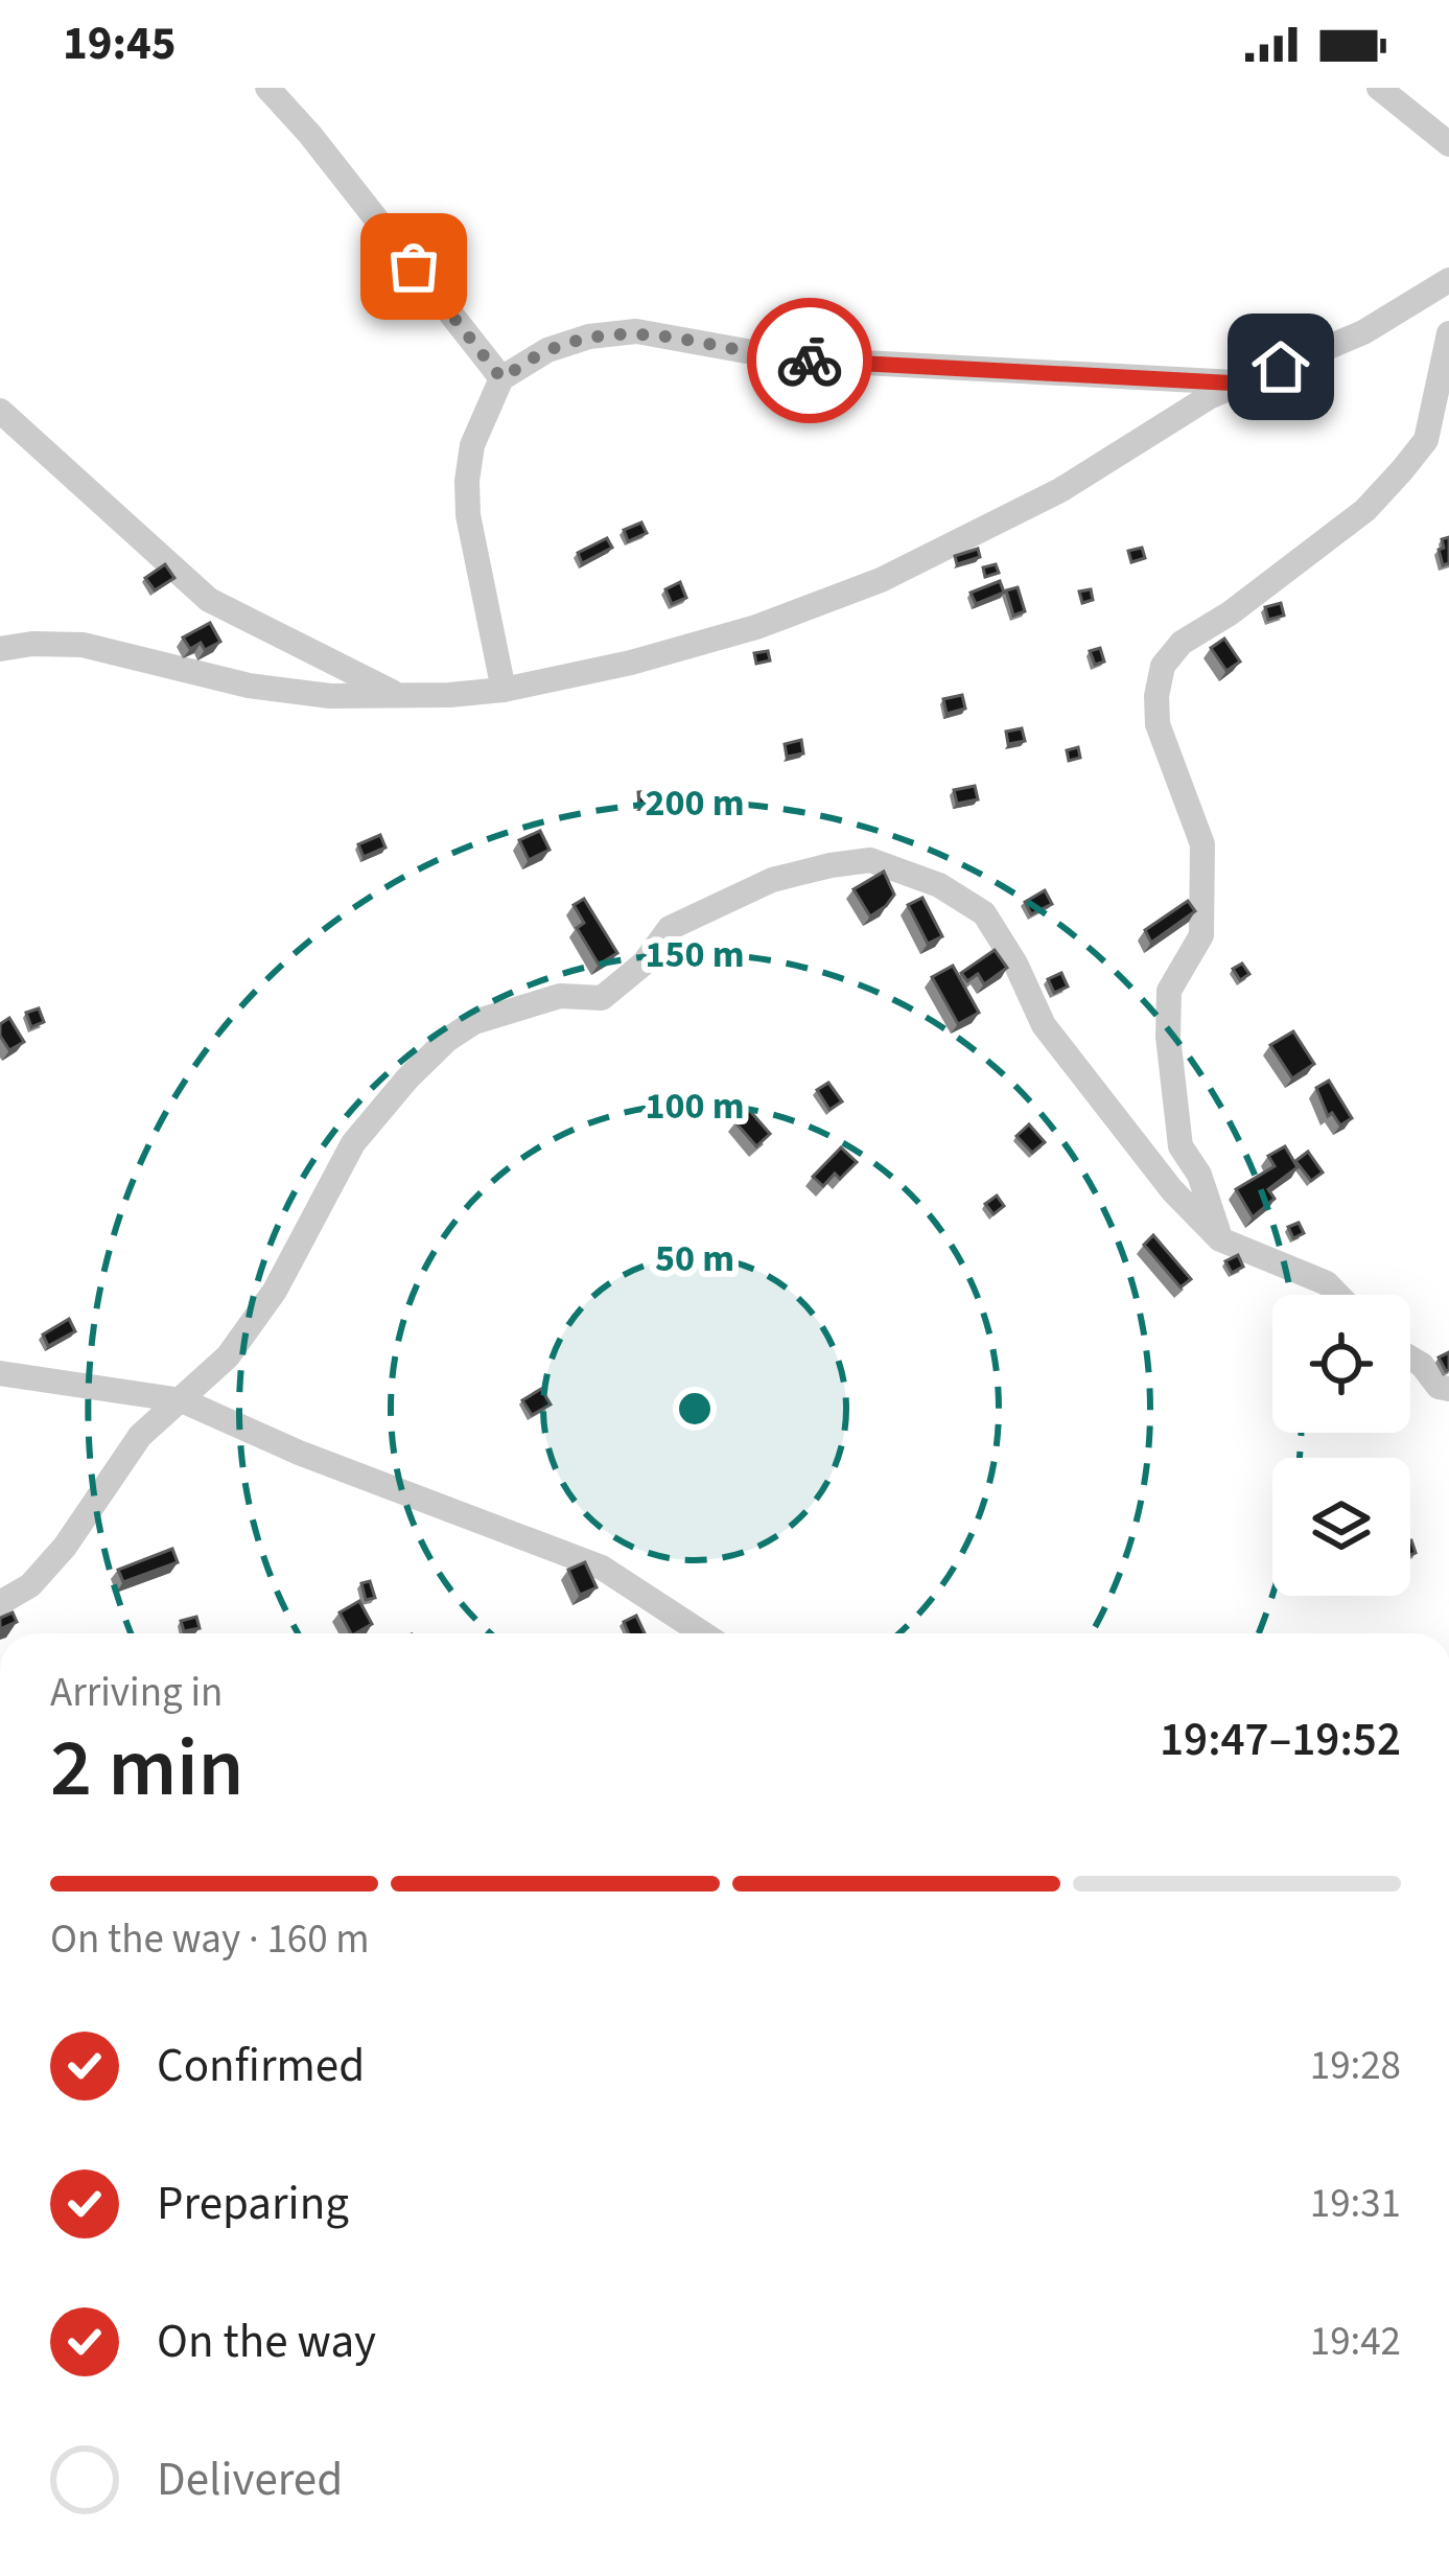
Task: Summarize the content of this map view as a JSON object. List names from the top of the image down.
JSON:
{
  "page": {
    "status": "19:45",
    "heading": ["2 min", "Arriving in", "19:47–19:52"],
    "bar": "On the way · 160 m",
    "list": [
      ["Confirmed", "19:28"],
      ["Preparing", "19:31"],
      ["On the way", "19:42"],
      "Delivered"
    ]
  },
  "rings": [
    "200 m",
    "150 m",
    "100 m",
    "50 m"
  ]
}
